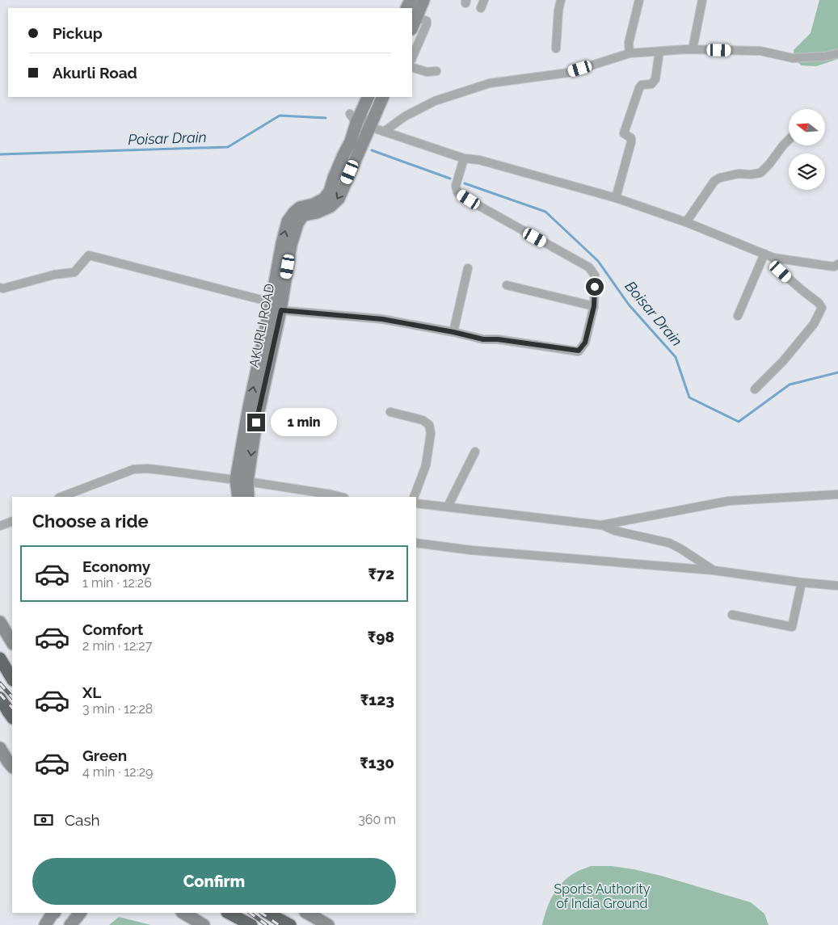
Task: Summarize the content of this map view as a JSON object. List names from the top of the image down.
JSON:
{
  "streets": {
    "street": ["AKURLI ROAD"]
  },
  "water": ["Poisar Drain", "Boisar Drain"],
  "parks": ["Sports Authority of India Ground"],
  "north": "left",
  "page": {
    "banner": ["Pickup", "Akurli Road"],
    "bubble": "1 min",
    "heading": "Choose a ride",
    "list": [
      {
        "name": "Economy",
        "note": "1 min · 12:26",
        "value": "₹72"
      },
      {
        "name": "Comfort",
        "note": "2 min · 12:27",
        "value": "₹98"
      },
      {
        "name": "XL",
        "note": "3 min · 12:28",
        "value": "₹123"
      },
      {
        "name": "Green",
        "note": "4 min · 12:29",
        "value": "₹130"
      }
    ],
    "pay": ["Cash", "360 m"],
    "buttons": "Confirm"
  }
}
